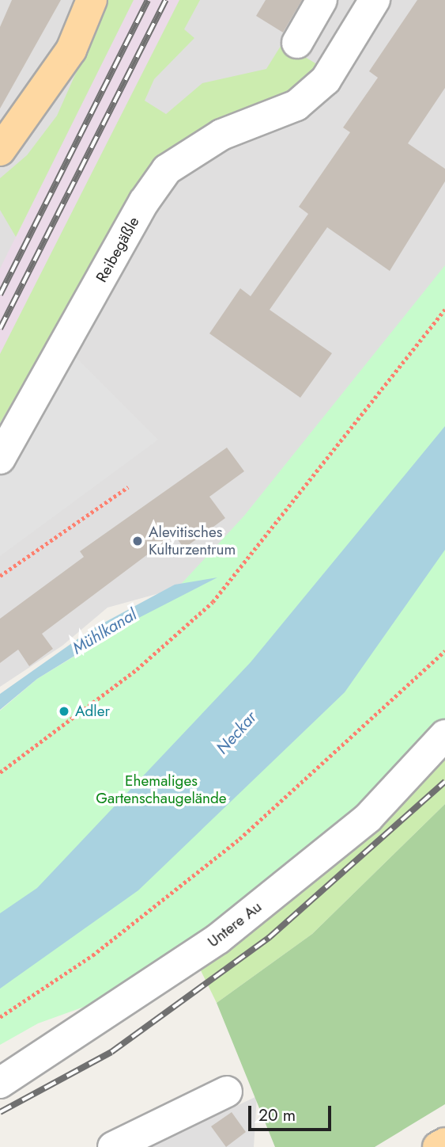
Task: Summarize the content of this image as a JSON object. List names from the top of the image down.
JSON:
{
  "streets": {
    "street": ["Reibegäßle", "Untere Au"]
  },
  "water": ["Mühlkanal", "Neckar"],
  "parks": ["Ehemaliges Gartenschaugelände"],
  "places": ["Alevitisches Kulturzentrum", "Adler"],
  "scale_bar": "20 m"
}
